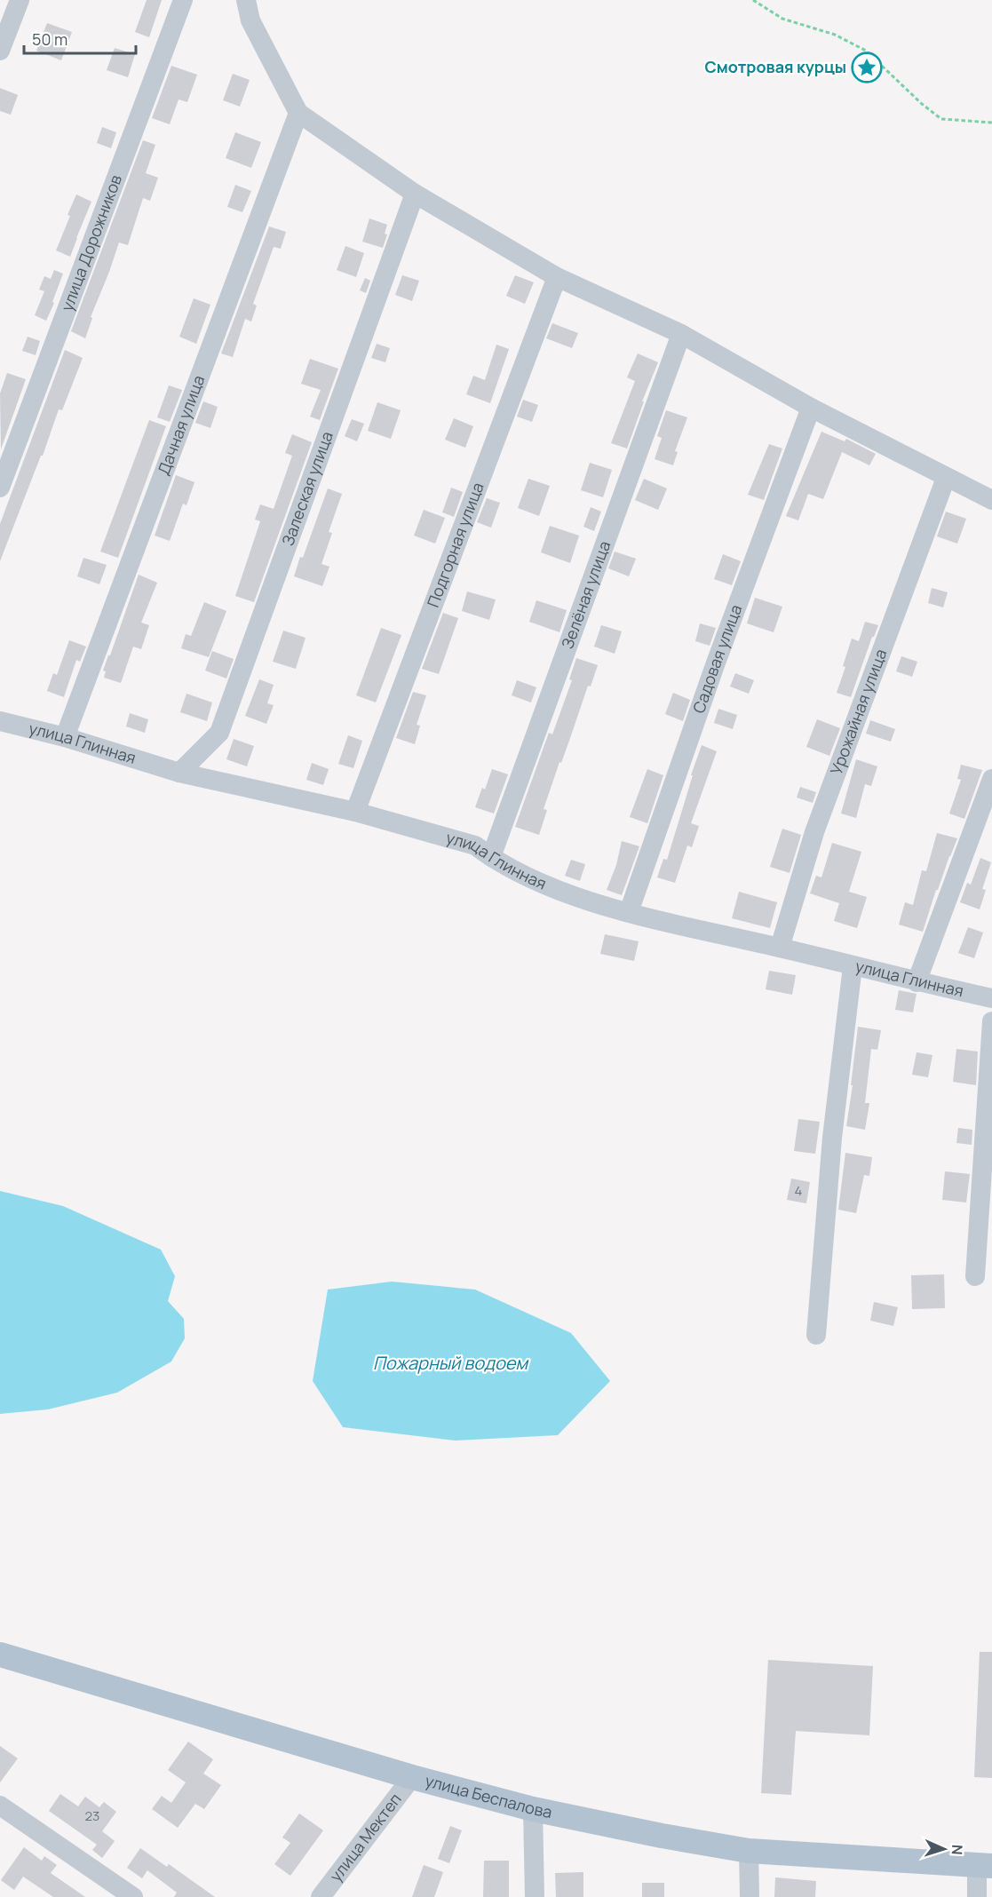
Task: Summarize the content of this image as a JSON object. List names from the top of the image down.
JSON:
{
  "streets": {
    "main road": ["улица Беспалова"],
    "street": [
      "улица Дорожников",
      "Дачная улица",
      "Залеская улица",
      "Подгорная улица",
      "Зелёная улица",
      "Садовая улица",
      "Урожайная улица",
      "улица Глинная",
      "улица Мектеп"
    ]
  },
  "crossings": [
    ["Дачная улица", "улица Глинная"],
    ["Залеская улица", "улица Глинная"],
    ["Подгорная улица", "улица Глинная"],
    ["Зелёная улица", "улица Глинная"],
    ["Садовая улица", "улица Глинная"],
    ["Урожайная улица", "улица Глинная"],
    ["улица Беспалова", "улица Мектеп"]
  ],
  "water": ["Пожарный водоем"],
  "places": {
    "place": ["Смотровая курцы"]
  },
  "house_numbers": ["4", "23"],
  "scale_bar": "50 m",
  "north": "right"
}
